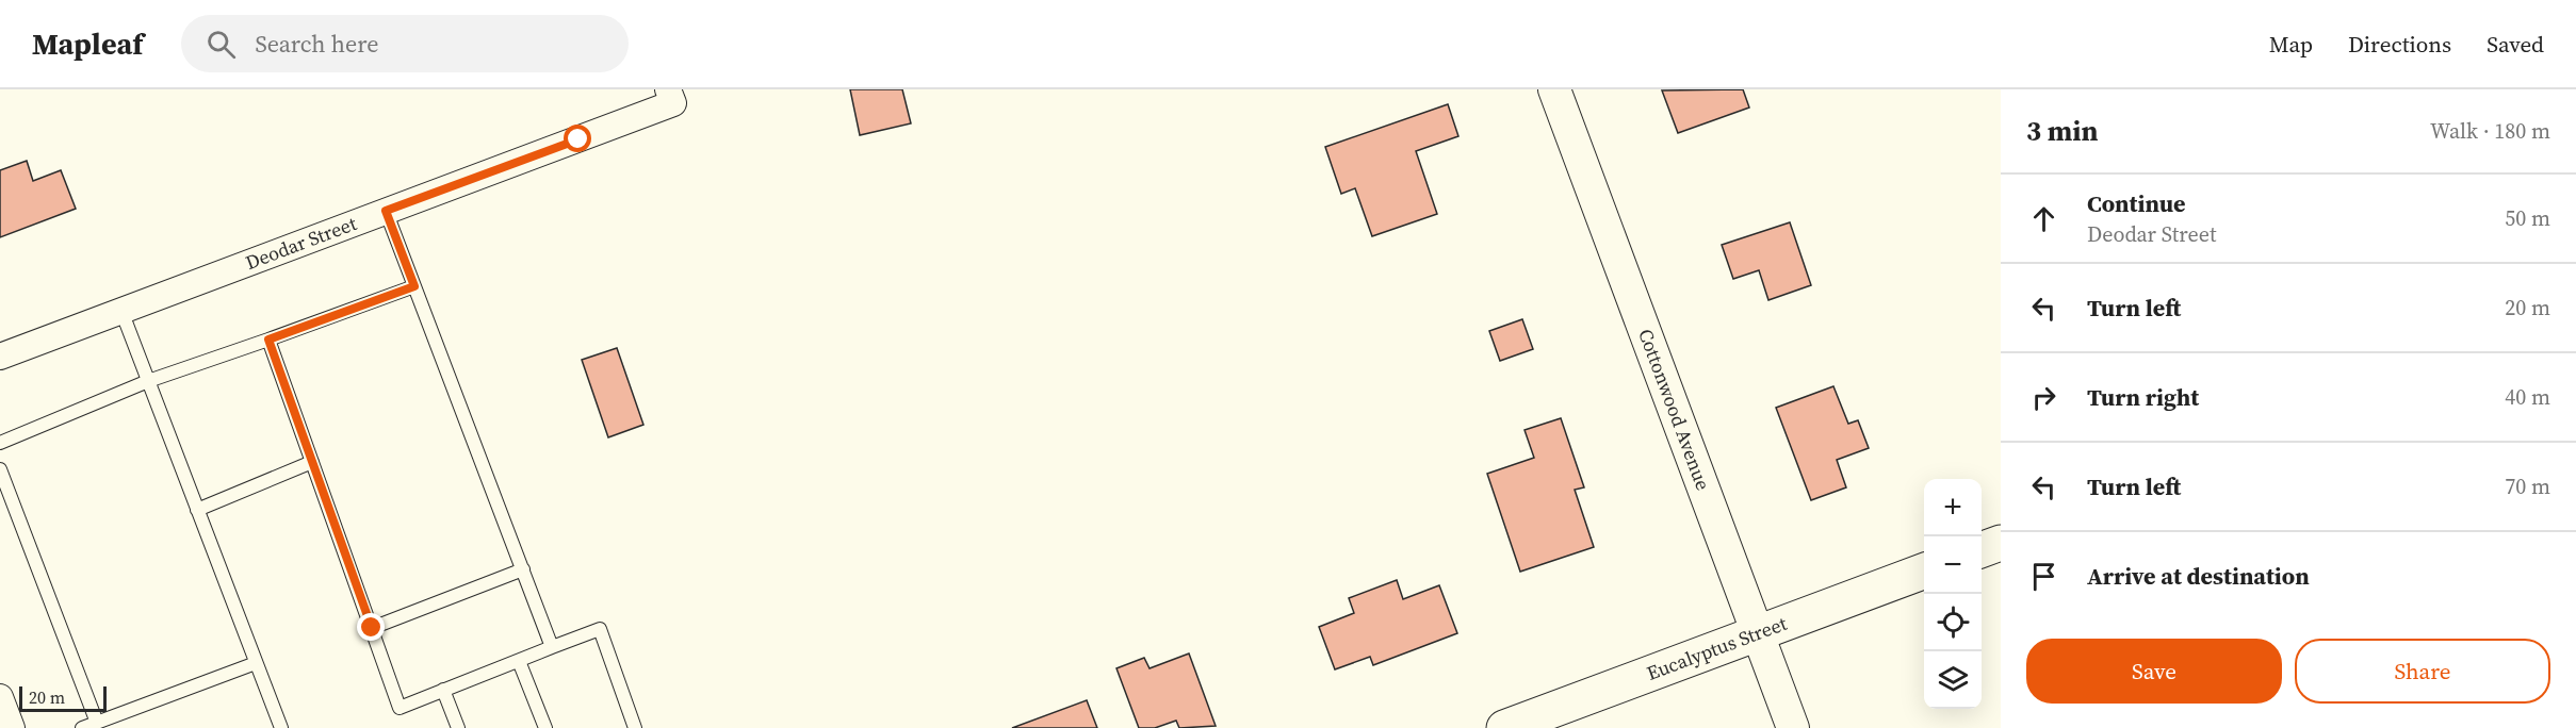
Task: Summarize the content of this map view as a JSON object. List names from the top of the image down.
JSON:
{
  "streets": {
    "main road": ["Eucalyptus Street"],
    "street": ["Deodar Street", "Cottonwood Avenue"]
  },
  "crossings": [
    ["Cottonwood Avenue", "Eucalyptus Street"]
  ],
  "scale_bar": "20 m",
  "page": {
    "header": "Mapleaf",
    "search": "Search here",
    "nav": ["Map", "Directions", "Saved"],
    "heading": ["3 min", "Walk · 180 m"],
    "list": [
      ["Continue", "Deodar Street", "50 m"],
      ["Turn left", "20 m"],
      ["Turn right", "40 m"],
      ["Turn left", "70 m"],
      "Arrive at destination"
    ],
    "map_buttons": ["+", "−"],
    "buttons": ["Save", "Share"],
    "scale": "20 m"
  }
}
